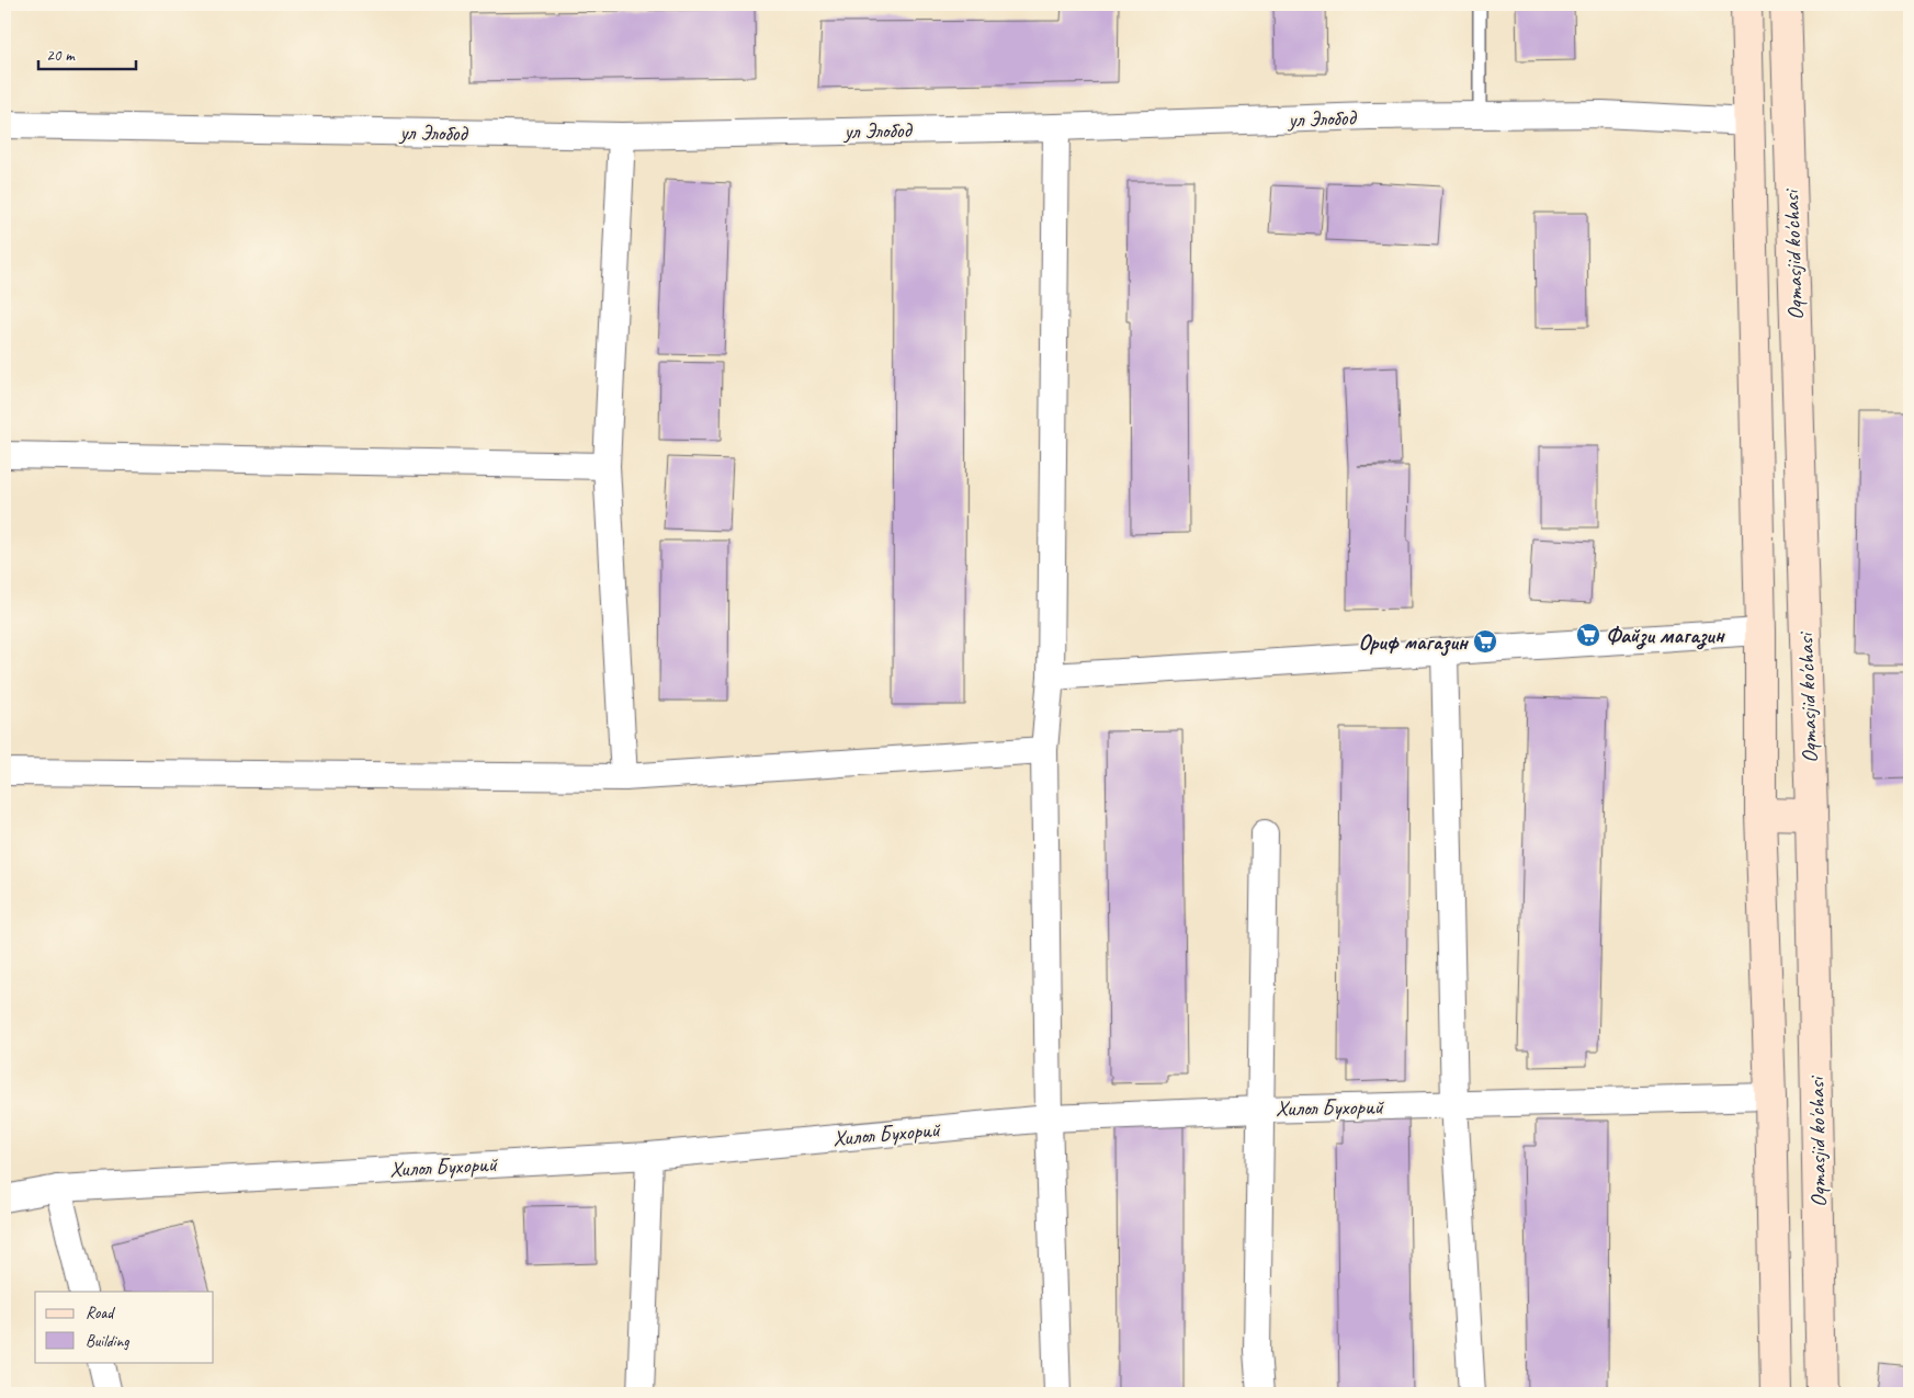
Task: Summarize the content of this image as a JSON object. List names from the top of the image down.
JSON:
{
  "streets": {
    "main road": ["Oqmasjid ko'chasi"],
    "street": ["ул Элобод", "Хилол Бухорий"]
  },
  "crossings": [
    ["ул Элобод", "Oqmasjid ko'chasi"],
    ["Oqmasjid ko'chasi", "Хилол Бухорий"]
  ],
  "places": {
    "supermarket": ["Файзи магазин", "Ориф магазин"]
  },
  "legend": ["Road", "Building"],
  "scale_bar": "20 m"
}
